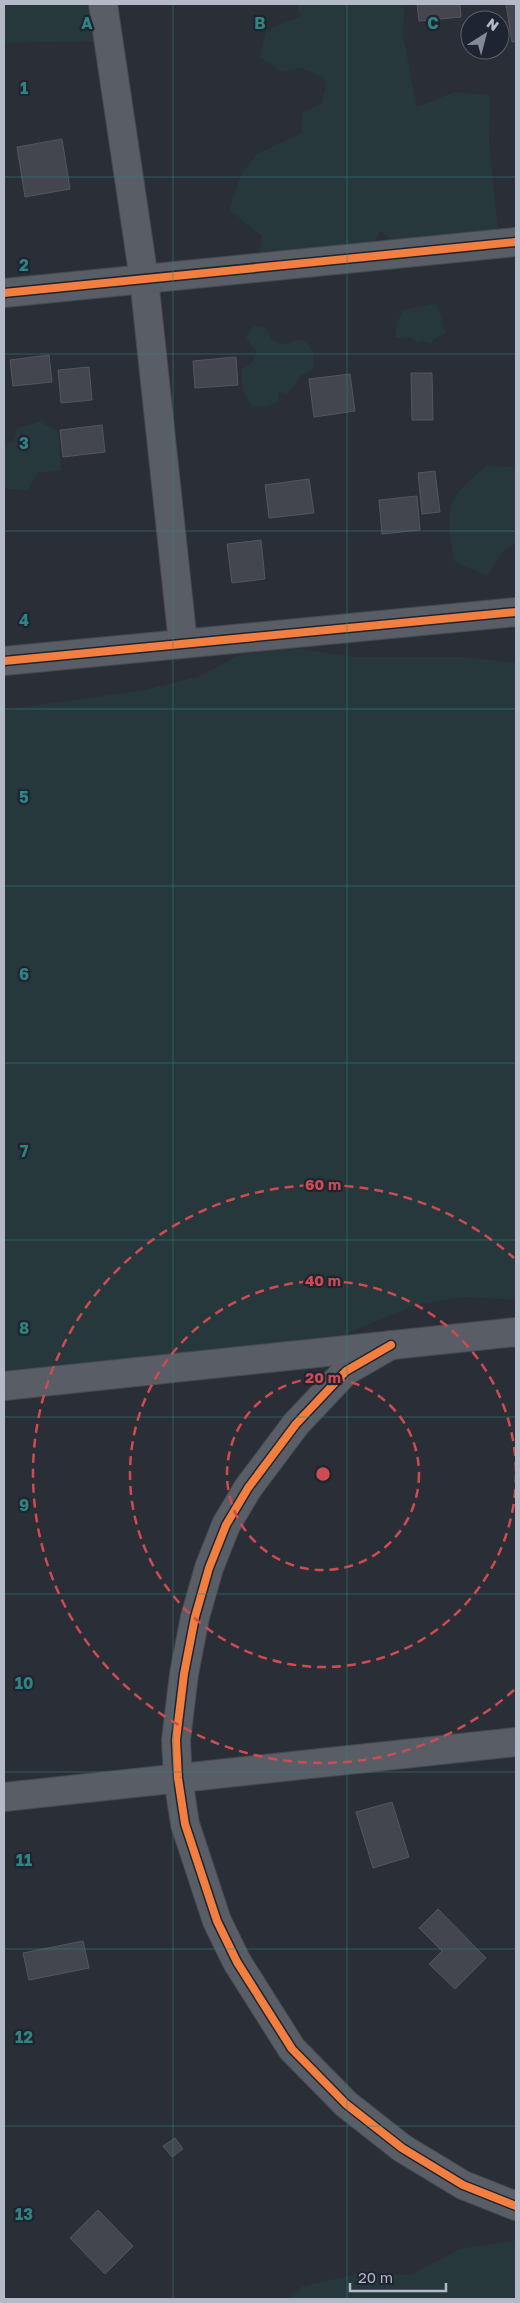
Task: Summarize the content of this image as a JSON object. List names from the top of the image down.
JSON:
{
  "scale_bar": "20 m",
  "north": "top right",
  "grid": {
    "columns": ["A", "B", "C"],
    "rows": [
      "1",
      "2",
      "3",
      "4",
      "5",
      "6",
      "7",
      "8",
      "9",
      "10",
      "11",
      "12",
      "13"
    ]
  },
  "rings": ["60 m", "40 m", "20 m"]
}
